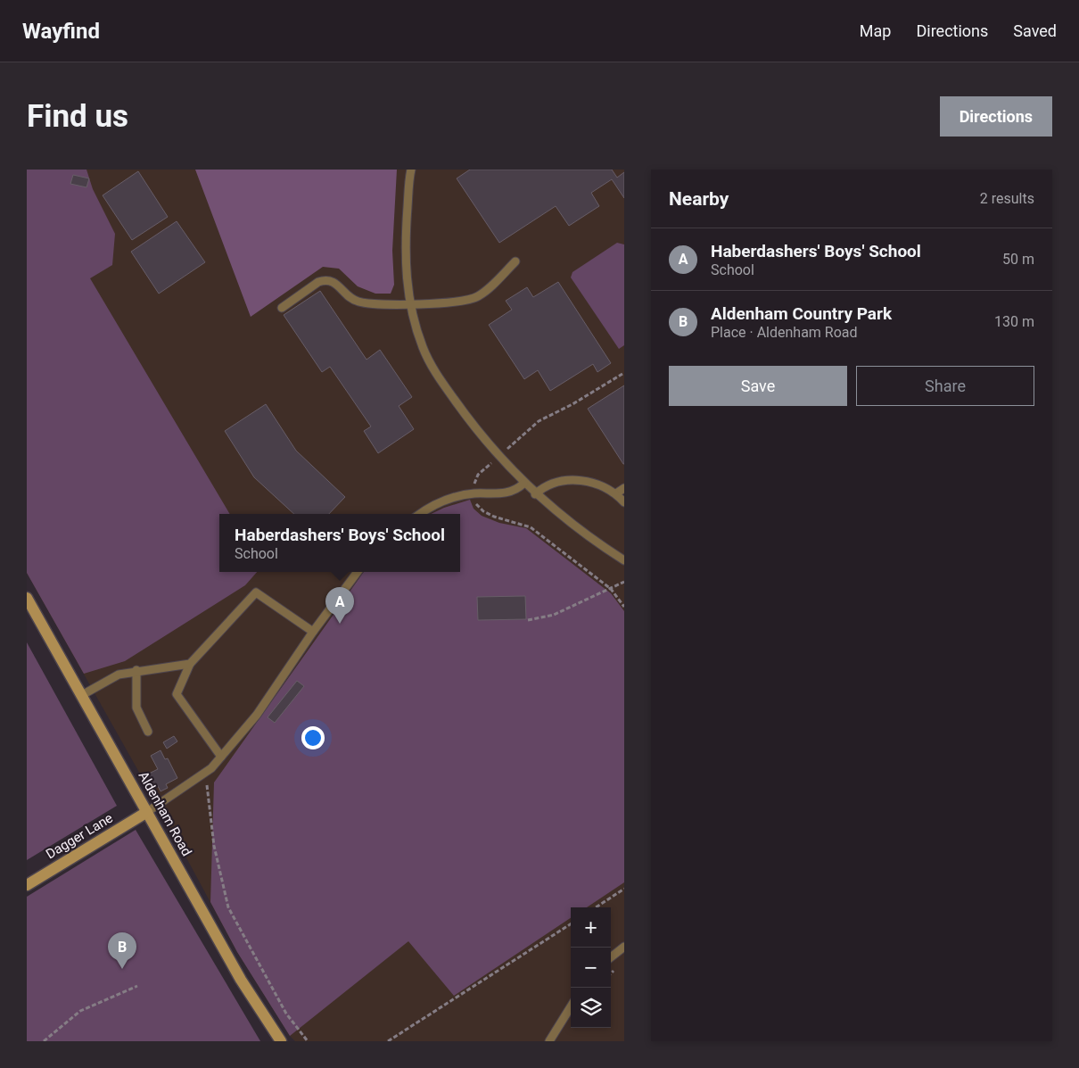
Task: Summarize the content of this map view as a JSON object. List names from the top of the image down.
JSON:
{
  "streets": {
    "street": ["Aldenham Road", "Dagger Lane"]
  },
  "crossings": [
    ["Aldenham Road", "Dagger Lane"]
  ],
  "page": {
    "header": "Wayfind",
    "nav": ["Map", "Directions", "Saved"],
    "buttons": [
      "Directions",
      ["Save", "Share"]
    ],
    "title": "Find us",
    "heading": ["Nearby", "2 results"],
    "list": [
      {
        "mark": "A",
        "name": "Haberdashers' Boys' School",
        "note": "School",
        "value": "50 m"
      },
      {
        "mark": "B",
        "name": "Aldenham Country Park",
        "note": "Place · Aldenham Road",
        "value": "130 m"
      }
    ],
    "popup": ["Haberdashers' Boys' School", "School"],
    "pins": ["A", "B"],
    "map_buttons": ["+", "−"]
  }
}
